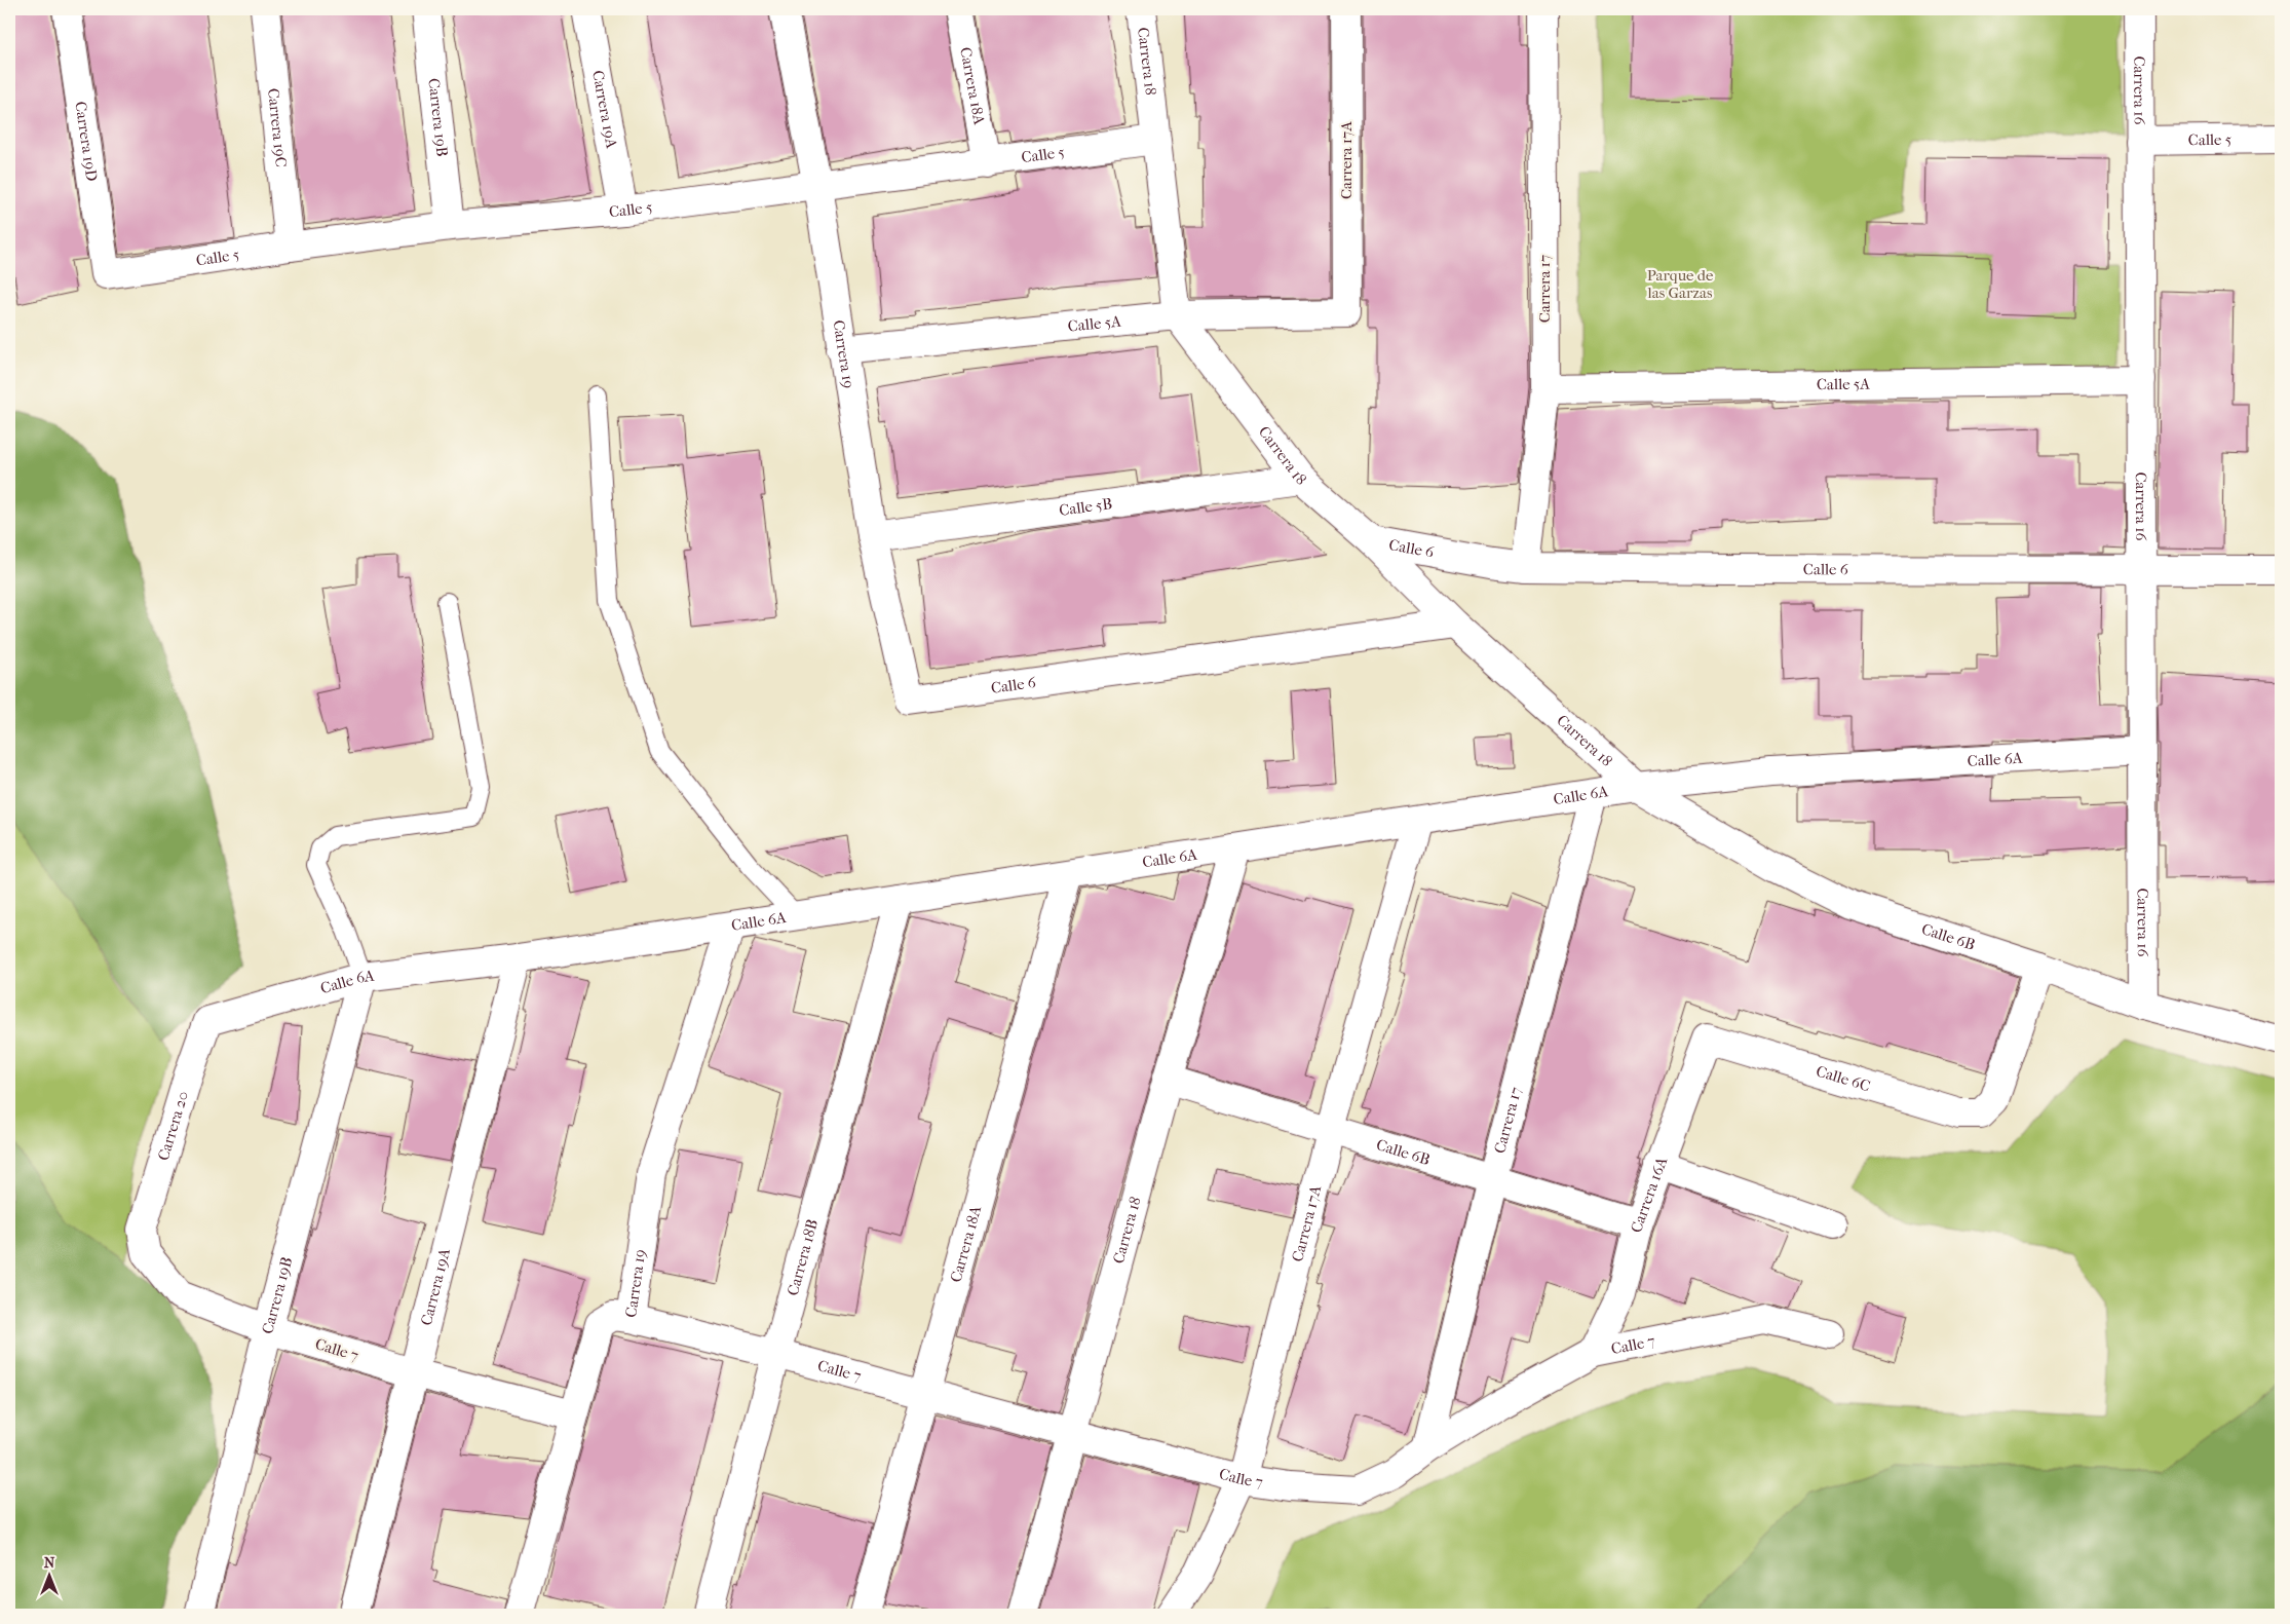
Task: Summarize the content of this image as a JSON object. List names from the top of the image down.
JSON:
{
  "streets": {
    "street": [
      "Carrera 18",
      "Carrera 18A",
      "Carrera 16",
      "Carrera 19A",
      "Carrera 19B",
      "Carrera 19C",
      "Calle 5",
      "Carrera 19D",
      "Carrera 17A",
      "Carrera 17",
      "Calle 5A",
      "Carrera 19",
      "Calle 5B",
      "Calle 6",
      "Calle 6A",
      "Calle 6B",
      "Calle 6C",
      "Carrera 20",
      "Carrera 16A",
      "Carrera 18B",
      "Calle 7"
    ]
  },
  "crossings": [
    ["Carrera 18", "Calle 5"],
    ["Carrera 18", "Calle 5A"],
    ["Carrera 18", "Calle 5B"],
    ["Carrera 18", "Calle 6"],
    ["Carrera 18", "Calle 6A"],
    ["Carrera 18", "Calle 6B"],
    ["Carrera 18", "Calle 7"],
    ["Carrera 18A", "Calle 5"],
    ["Carrera 18A", "Calle 6A"],
    ["Carrera 18A", "Calle 7"],
    ["Carrera 16", "Calle 5"],
    ["Carrera 16", "Calle 5A"],
    ["Carrera 16", "Calle 6"],
    ["Carrera 16", "Calle 6A"],
    ["Carrera 16", "Calle 6B"],
    ["Carrera 19A", "Calle 5"],
    ["Carrera 19A", "Calle 6A"],
    ["Carrera 19A", "Calle 7"],
    ["Carrera 19B", "Calle 5"],
    ["Carrera 19B", "Calle 6A"],
    ["Carrera 19B", "Calle 7"],
    ["Carrera 19C", "Calle 5"],
    ["Calle 5", "Carrera 19D"],
    ["Calle 5", "Carrera 19"],
    ["Carrera 17A", "Calle 5A"],
    ["Carrera 17A", "Calle 6A"],
    ["Carrera 17A", "Calle 6B"],
    ["Carrera 17A", "Calle 7"],
    ["Carrera 17", "Calle 5A"],
    ["Carrera 17", "Calle 6"],
    ["Carrera 17", "Calle 6A"],
    ["Carrera 17", "Calle 6B"],
    ["Carrera 17", "Calle 7"],
    ["Calle 5A", "Carrera 19"],
    ["Carrera 19", "Calle 5B"],
    ["Carrera 19", "Calle 6"],
    ["Carrera 19", "Calle 6A"],
    ["Carrera 19", "Calle 7"],
    ["Calle 6A", "Calle 6B"],
    ["Calle 6A", "Carrera 20"],
    ["Calle 6A", "Carrera 18B"],
    ["Calle 6B", "Calle 6C"],
    ["Calle 6B", "Carrera 16A"],
    ["Calle 6C", "Carrera 16A"],
    ["Carrera 20", "Calle 7"],
    ["Carrera 16A", "Calle 7"],
    ["Carrera 18B", "Calle 7"]
  ],
  "parks": ["Parque de las Garzas"],
  "north": "top"
}
